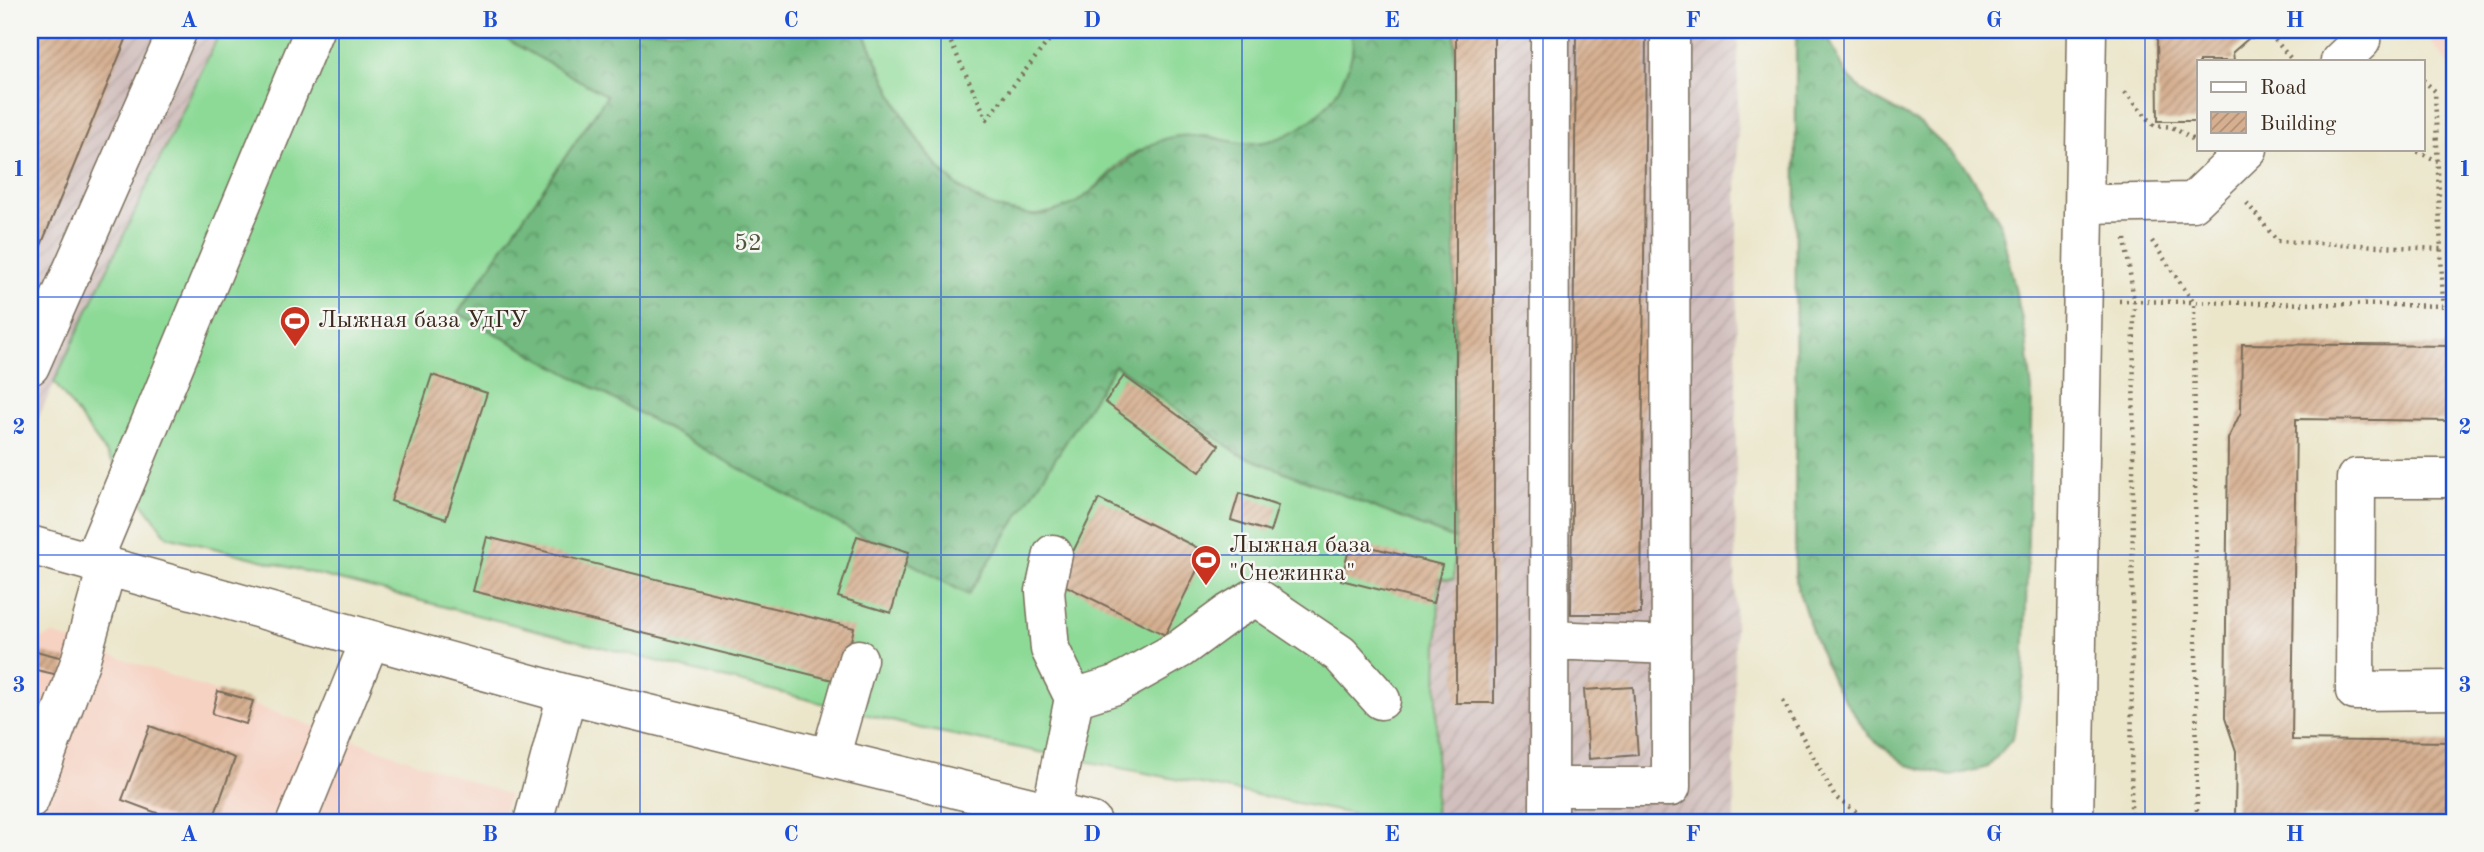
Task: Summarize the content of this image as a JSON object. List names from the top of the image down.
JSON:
{
  "parks": ["52"],
  "places": {
    "sports": ["Лыжная база УдГУ", "Лыжная база \"Снежинка\""]
  },
  "legend": ["Road", "Building"],
  "grid": {
    "columns": [
      "A",
      "B",
      "C",
      "D",
      "E",
      "F",
      "G",
      "H"
    ],
    "rows": ["1", "2", "3"]
  }
}
